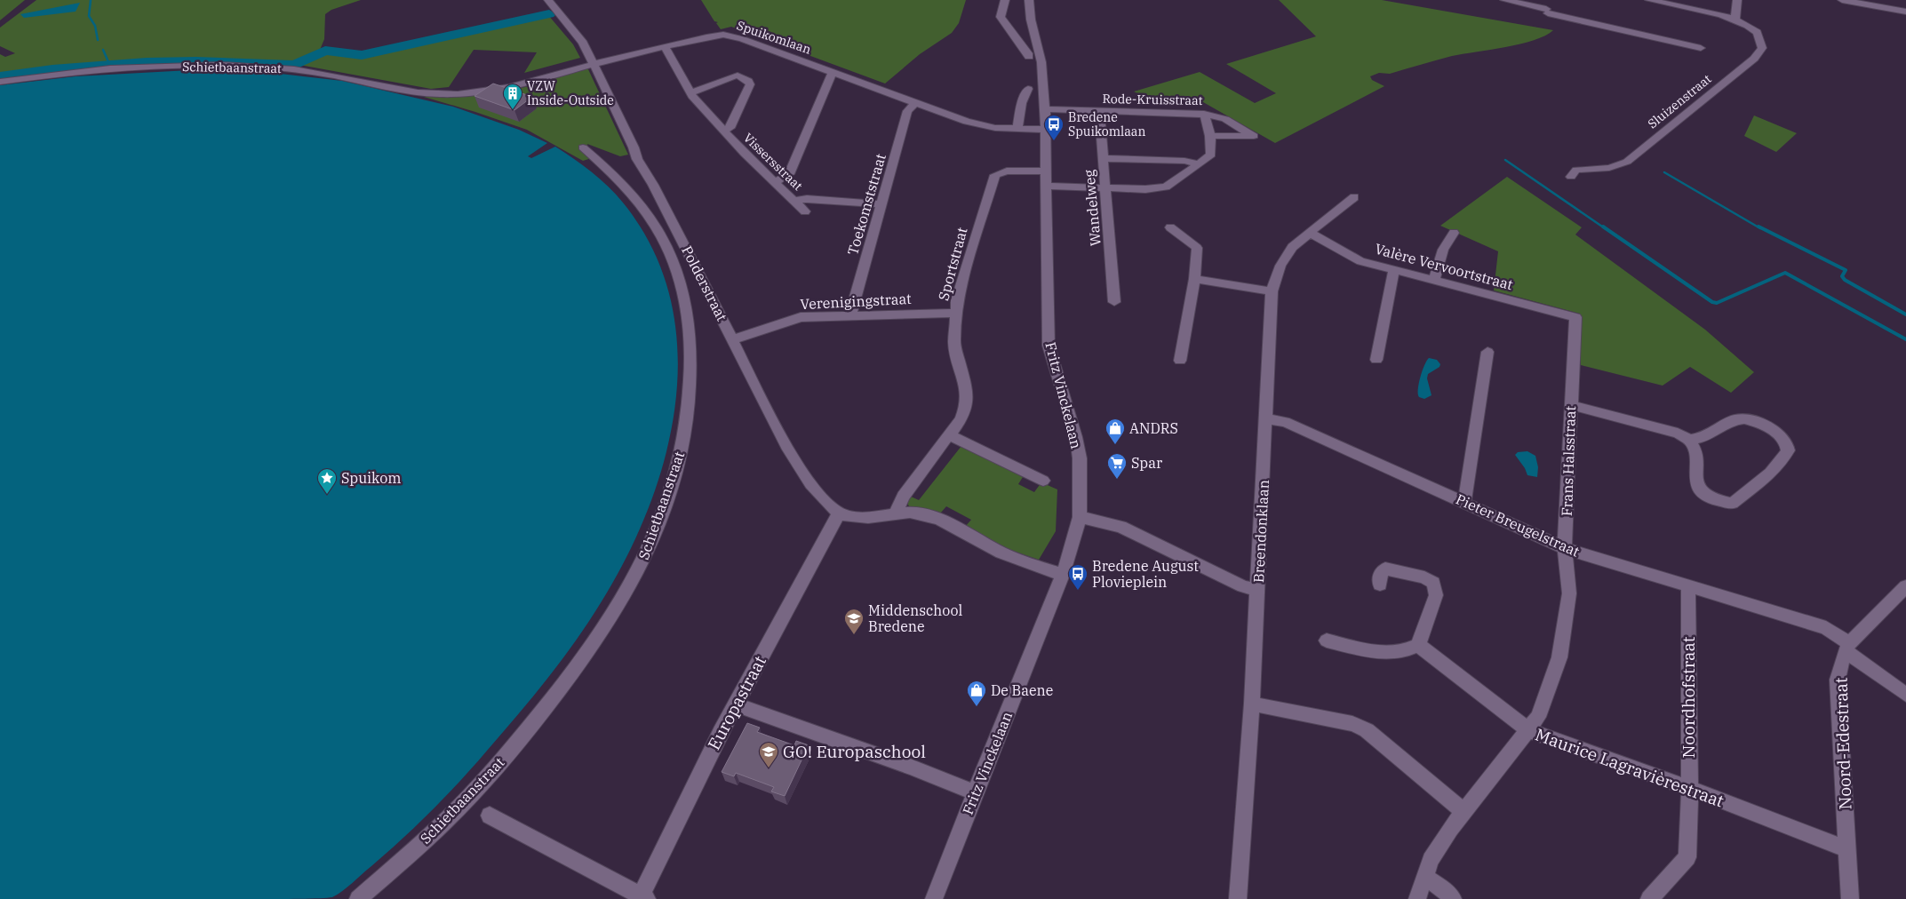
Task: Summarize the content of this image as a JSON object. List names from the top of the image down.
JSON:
{
  "streets": {
    "street": [
      "Spuikomlaan",
      "Schietbaanstraat",
      "Rode-Kruisstraat",
      "Sluizenstraat",
      "Vissersstraat",
      "Toekomststraat",
      "Wandelweg",
      "Sportstraat",
      "Valère Vervoortstraat",
      "Polderstraat",
      "Verenigingstraat",
      "Fritz Vinckelaan",
      "Frans Halsstraat",
      "Pieter Breugelstraat",
      "Breendonklaan",
      "Noordhofstraat",
      "Europastraat",
      "Noord-Edestraat",
      "Maurice Lagravièrestraat"
    ]
  },
  "crossings": [
    ["Spuikomlaan", "Schietbaanstraat"],
    ["Spuikomlaan", "Vissersstraat"],
    ["Spuikomlaan", "Toekomststraat"],
    ["Spuikomlaan", "Polderstraat"],
    ["Spuikomlaan", "Fritz Vinckelaan"],
    ["Rode-Kruisstraat", "Wandelweg"],
    ["Rode-Kruisstraat", "Fritz Vinckelaan"],
    ["Toekomststraat", "Verenigingstraat"],
    ["Sportstraat", "Verenigingstraat"],
    ["Sportstraat", "Fritz Vinckelaan"],
    ["Valère Vervoortstraat", "Frans Halsstraat"],
    ["Valère Vervoortstraat", "Breendonklaan"],
    ["Polderstraat", "Verenigingstraat"],
    ["Polderstraat", "Europastraat"],
    ["Frans Halsstraat", "Pieter Breugelstraat"],
    ["Frans Halsstraat", "Maurice Lagravièrestraat"],
    ["Pieter Breugelstraat", "Breendonklaan"],
    ["Pieter Breugelstraat", "Noordhofstraat"],
    ["Pieter Breugelstraat", "Noord-Edestraat"],
    ["Noordhofstraat", "Maurice Lagravièrestraat"],
    ["Noord-Edestraat", "Maurice Lagravièrestraat"]
  ],
  "places": {
    "building": ["VZW Inside-Outside"],
    "bus stop": ["Bredene Spuikomlaan", "Bredene August Plovieplein"],
    "shop": ["ANDRS", "De Baene"],
    "supermarket": ["Spar"],
    "place": ["Spuikom"],
    "school or university": ["Middenschool Bredene", "GO! Europaschool"]
  }
}
